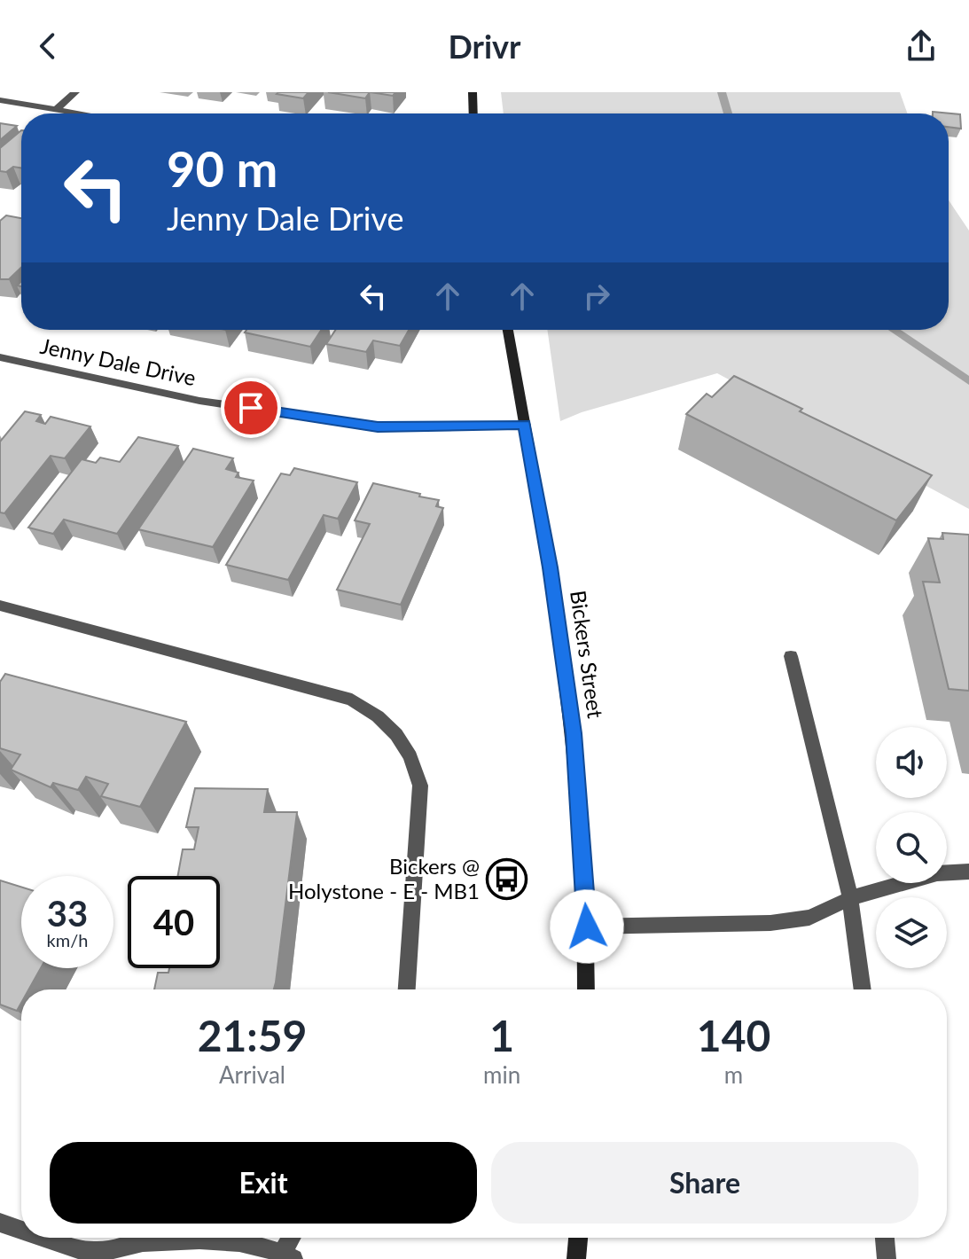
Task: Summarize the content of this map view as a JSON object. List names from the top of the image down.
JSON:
{
  "streets": {
    "street": ["Jenny Dale Drive", "Bickers Street"]
  },
  "crossings": [
    ["Jenny Dale Drive", "Bickers Street"]
  ],
  "places": {
    "bus stop": ["Bickers @ Holystone - E - MB1"]
  },
  "page": {
    "header": "Drivr",
    "turn": ["90 m", "Jenny Dale Drive"],
    "speed": "33 km/h",
    "limit": "40",
    "eta": [
      "21:59",
      "Arrival",
      "1",
      "min",
      "140",
      "m"
    ],
    "buttons": ["Exit", "Share"]
  }
}
